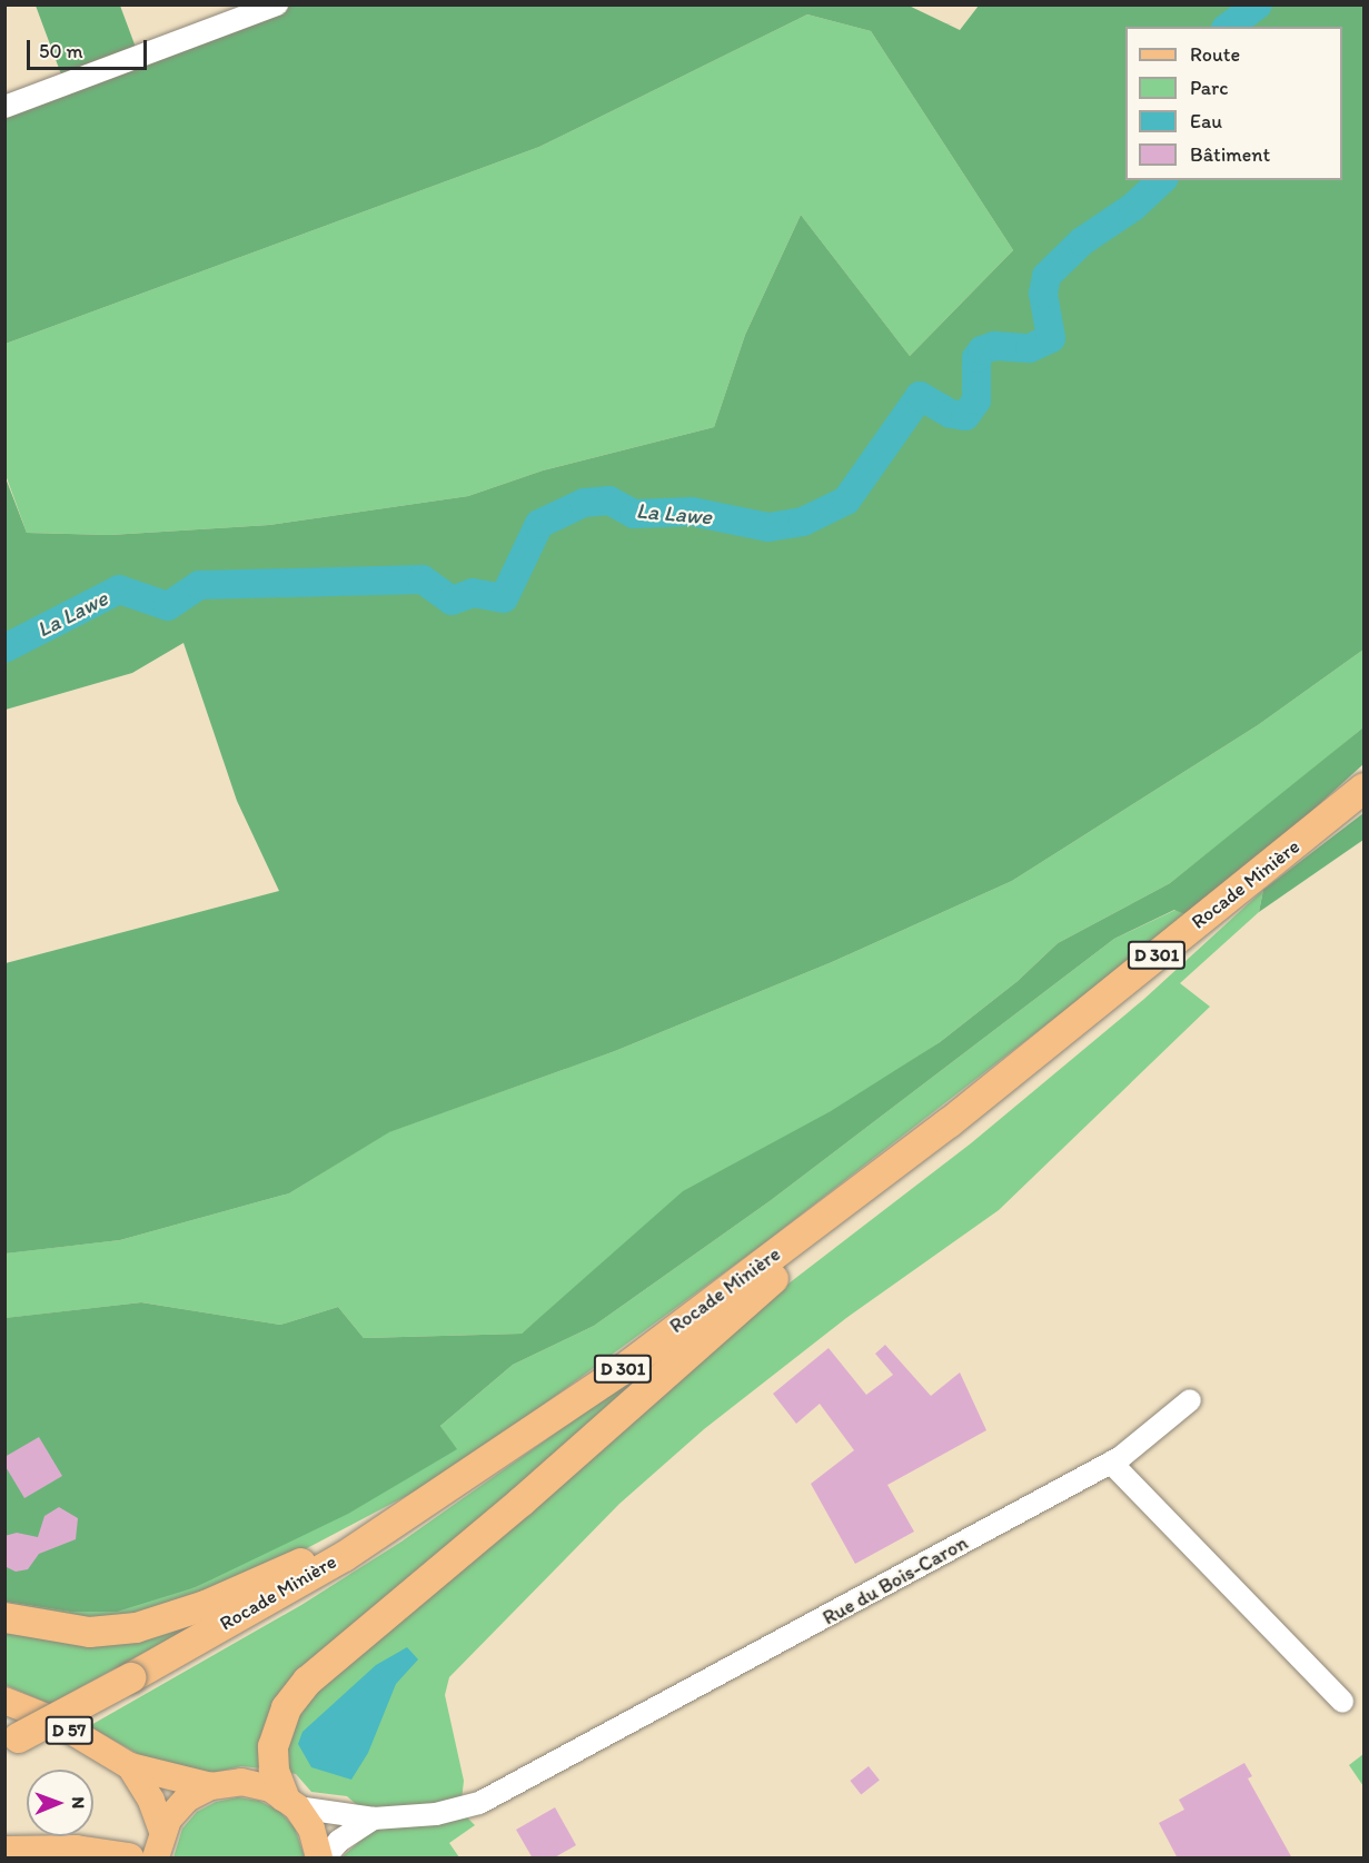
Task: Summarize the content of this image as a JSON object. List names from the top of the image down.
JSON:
{
  "streets": {
    "highway": ["Rocade Minière", "D 301"],
    "main road": ["D 57"],
    "street": ["Rue du Bois-Caron"]
  },
  "water": ["La Lawe"],
  "legend": [
    "Route",
    "Parc",
    "Eau",
    "Bâtiment"
  ],
  "scale_bar": "50 m",
  "north": "right"
}
